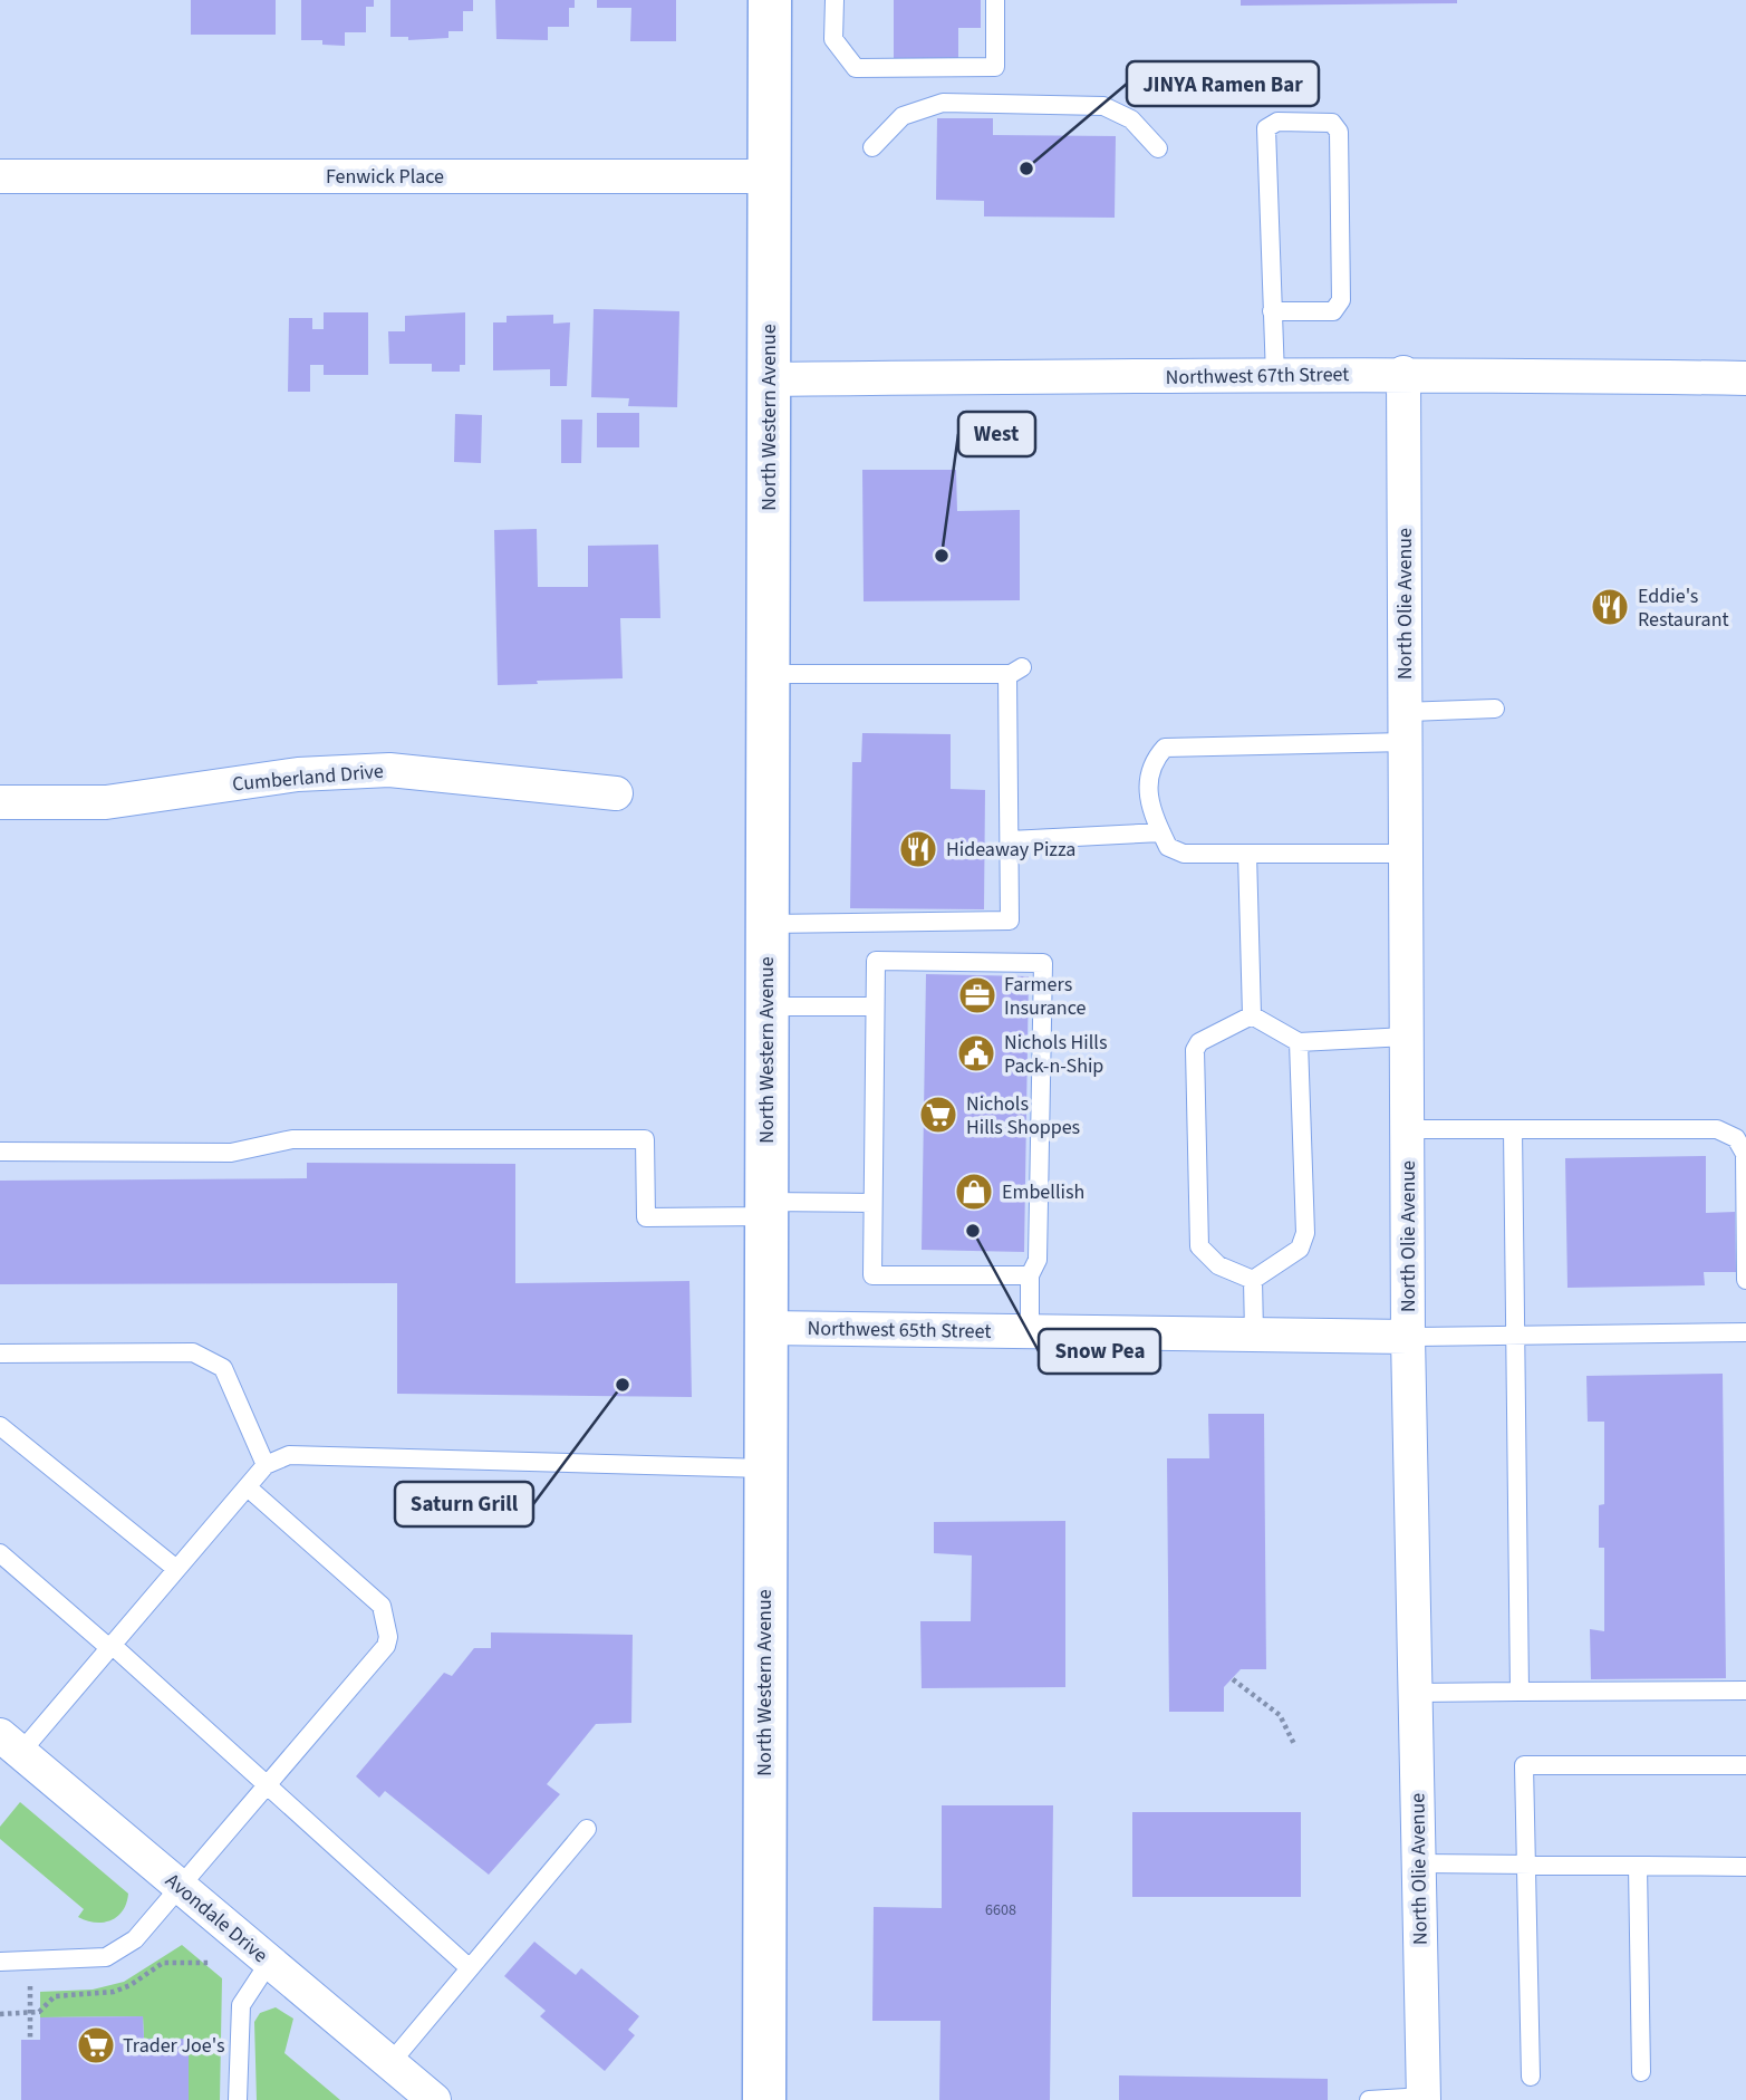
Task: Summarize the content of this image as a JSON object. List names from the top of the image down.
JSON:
{
  "streets": {
    "main road": ["North Western Avenue"],
    "street": [
      "Fenwick Place",
      "Northwest 67th Street",
      "North Olie Avenue",
      "Cumberland Drive",
      "Northwest 65th Street",
      "Avondale Drive"
    ]
  },
  "crossings": [
    ["Fenwick Place", "North Western Avenue"],
    ["Northwest 67th Street", "North Western Avenue"],
    ["Northwest 67th Street", "North Olie Avenue"],
    ["North Western Avenue", "Northwest 65th Street"],
    ["North Olie Avenue", "Northwest 65th Street"]
  ],
  "places": {
    "other": [
      "JINYA Ramen Bar",
      "West",
      "Snow Pea",
      "Saturn Grill"
    ],
    "restaurant": ["Eddie's Restaurant", "Hideaway Pizza"],
    "office": ["Farmers Insurance"],
    "public building": ["Nichols Hills Pack-n-Ship"],
    "supermarket": ["Nichols Hills Shoppes", "Trader Joe's"],
    "shop": ["Embellish"]
  },
  "house_numbers": ["6608"]
}
